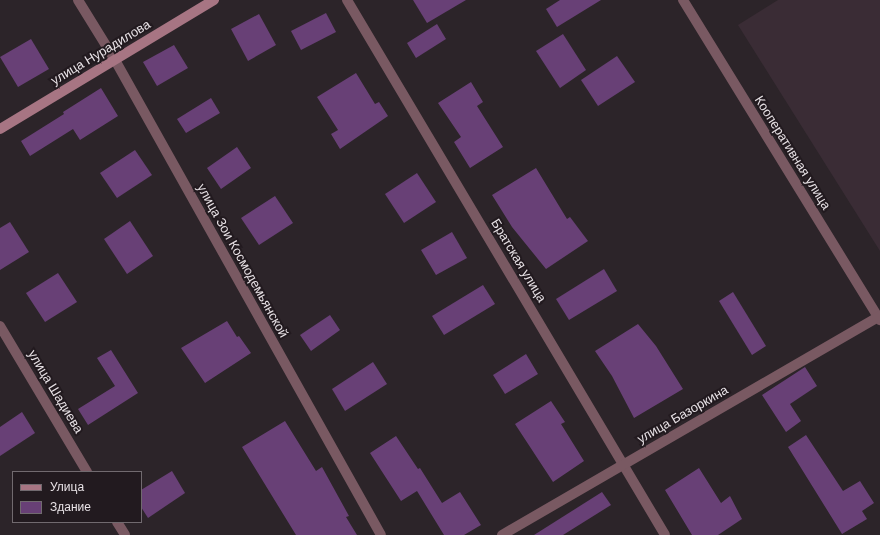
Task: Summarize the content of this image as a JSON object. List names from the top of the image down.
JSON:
{
  "streets": {
    "street": [
      "улица Нурадилова",
      "Кооперативная улица",
      "улица Зои Космодемьянской",
      "Братская улица",
      "улица Шадиева",
      "улица Базоркина"
    ]
  },
  "crossings": [
    ["улица Нурадилова", "улица Зои Космодемьянской"],
    ["Кооперативная улица", "улица Базоркина"],
    ["Братская улица", "улица Базоркина"]
  ],
  "legend": ["Улица", "Здание"]
}
